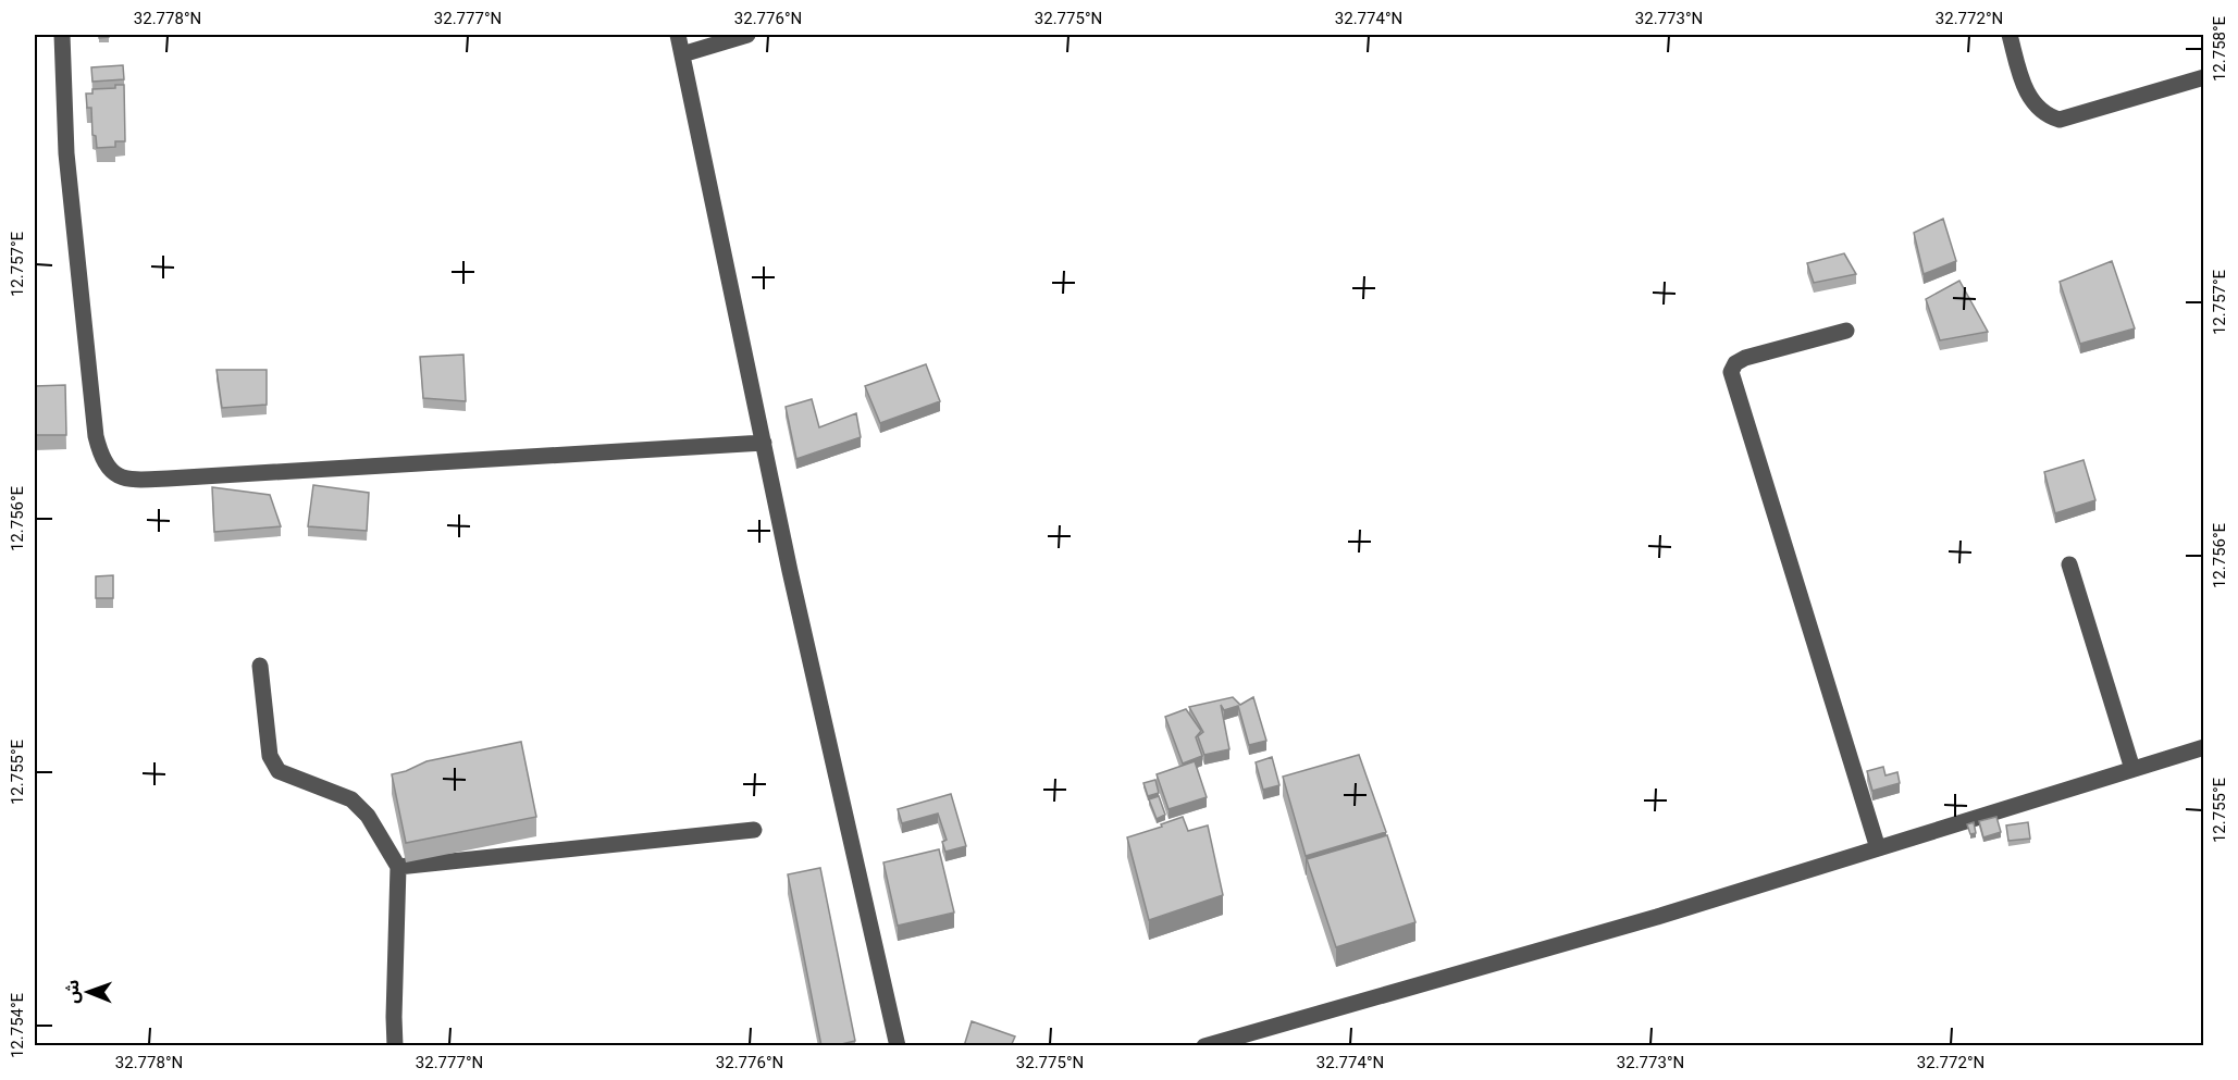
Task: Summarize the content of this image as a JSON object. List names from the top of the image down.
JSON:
{
  "north": "left",
  "coordinates": [
    "32.778°N",
    "32.777°N",
    "32.776°N",
    "32.775°N",
    "32.774°N",
    "32.773°N",
    "32.772°N",
    "12.758°E",
    "12.757°E",
    "12.756°E",
    "12.755°E",
    "12.754°E"
  ]
}
